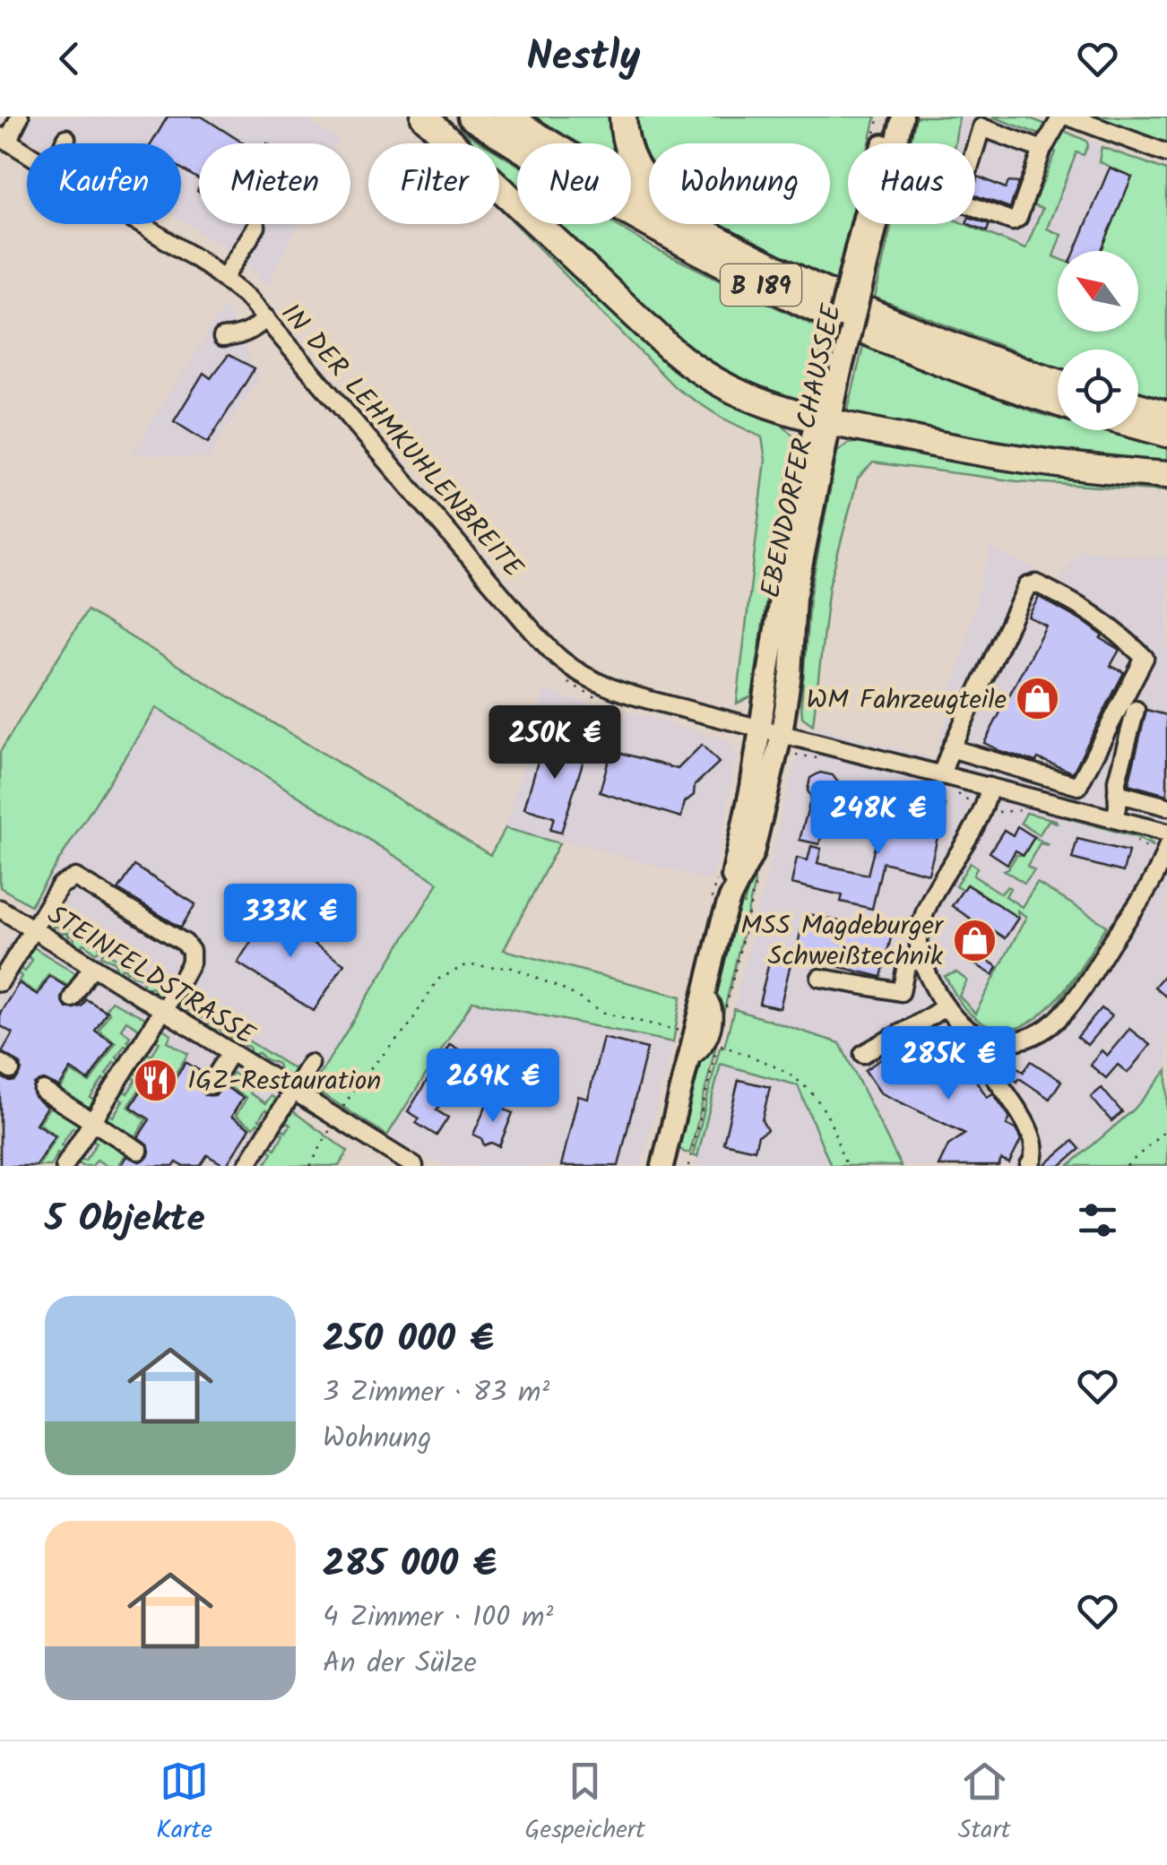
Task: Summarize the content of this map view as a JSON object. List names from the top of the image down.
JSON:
{
  "streets": {
    "highway": ["B 189"],
    "main road": ["EBENDORFER CHAUSSEE"],
    "street": ["IN DER LEHMKUHLENBREITE", "STEINFELDSTRASSE"]
  },
  "crossings": [
    ["IN DER LEHMKUHLENBREITE", "EBENDORFER CHAUSSEE"]
  ],
  "places": {
    "shop": ["WM Fahrzeugteile", "MSS Magdeburger Schweißtechnik"],
    "restaurant": ["IGZ-Restauration"]
  },
  "north": "top left",
  "page": {
    "header": "Nestly",
    "chip": [
      "Kaufen",
      "Mieten",
      "Filter",
      "Neu",
      "Wohnung",
      "Haus"
    ],
    "price": [
      "250K €",
      "248K €",
      "333K €",
      "285K €",
      "269K €"
    ],
    "heading": "5 Objekte",
    "list": [
      {
        "name": "250 000 €",
        "note": "3 Zimmer · 83 m² · Wohnung"
      },
      {
        "name": "285 000 €",
        "note": "4 Zimmer · 100 m² · An der Sülze"
      }
    ],
    "tabs": ["Karte", "Gespeichert", "Start"]
  }
}
